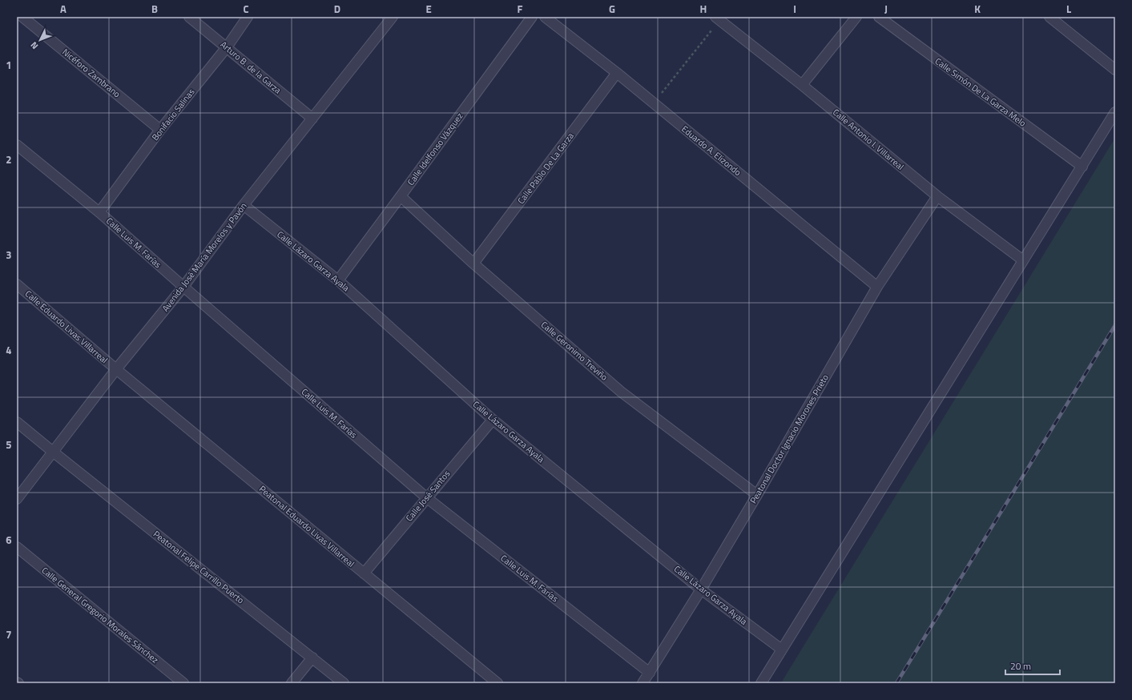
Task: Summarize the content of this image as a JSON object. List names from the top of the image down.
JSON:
{
  "streets": {
    "street": [
      "Arturo B. de la Garza",
      "Nicéforo Zambrano",
      "Calle Simón De La Garza Melo",
      "Bonifacio Salinas",
      "Calle Antonio I. Villarreal",
      "Calle Idelfonso Vázquez",
      "Eduardo A. Elizondo",
      "Calle Pablo De La Garza",
      "Calle Luis M. Farías",
      "Avenida José María Morelos y Pavón",
      "Calle Lázaro Garza Ayala",
      "Calle Eduardo Livas Villarreal",
      "Calle Geronimo Treviño",
      "Peatonal Doctor Ignacio Morones Prieto",
      "Calle José Santos",
      "Peatonal Eduardo Livas Villarreal",
      "Peatonal Felipe Carrillo Puerto",
      "Calle General Gregorio Morales Sánchez"
    ]
  },
  "crossings": [
    ["Arturo B. de la Garza", "Bonifacio Salinas"],
    ["Arturo B. de la Garza", "Avenida José María Morelos y Pavón"],
    ["Nicéforo Zambrano", "Bonifacio Salinas"],
    ["Bonifacio Salinas", "Calle Luis M. Farías"],
    ["Calle Antonio I. Villarreal", "Peatonal Doctor Ignacio Morones Prieto"],
    ["Calle Idelfonso Vázquez", "Calle Lázaro Garza Ayala"],
    ["Calle Idelfonso Vázquez", "Calle Geronimo Treviño"],
    ["Eduardo A. Elizondo", "Calle Pablo De La Garza"],
    ["Eduardo A. Elizondo", "Peatonal Doctor Ignacio Morones Prieto"],
    ["Calle Pablo De La Garza", "Calle Geronimo Treviño"],
    ["Calle Luis M. Farías", "Avenida José María Morelos y Pavón"],
    ["Calle Luis M. Farías", "Peatonal Doctor Ignacio Morones Prieto"],
    ["Calle Luis M. Farías", "Calle José Santos"],
    ["Avenida José María Morelos y Pavón", "Calle Lázaro Garza Ayala"],
    ["Avenida José María Morelos y Pavón", "Calle Eduardo Livas Villarreal"],
    ["Avenida José María Morelos y Pavón", "Peatonal Eduardo Livas Villarreal"],
    ["Avenida José María Morelos y Pavón", "Peatonal Felipe Carrillo Puerto"],
    ["Calle Lázaro Garza Ayala", "Peatonal Doctor Ignacio Morones Prieto"],
    ["Calle Lázaro Garza Ayala", "Calle José Santos"],
    ["Calle Eduardo Livas Villarreal", "Peatonal Eduardo Livas Villarreal"],
    ["Calle Geronimo Treviño", "Peatonal Doctor Ignacio Morones Prieto"],
    ["Calle José Santos", "Peatonal Eduardo Livas Villarreal"]
  ],
  "scale_bar": "20 m",
  "north": "bottom left",
  "grid": {
    "columns": [
      "A",
      "B",
      "C",
      "D",
      "E",
      "F",
      "G",
      "H",
      "I",
      "J",
      "K",
      "L"
    ],
    "rows": [
      "1",
      "2",
      "3",
      "4",
      "5",
      "6",
      "7"
    ]
  }
}
